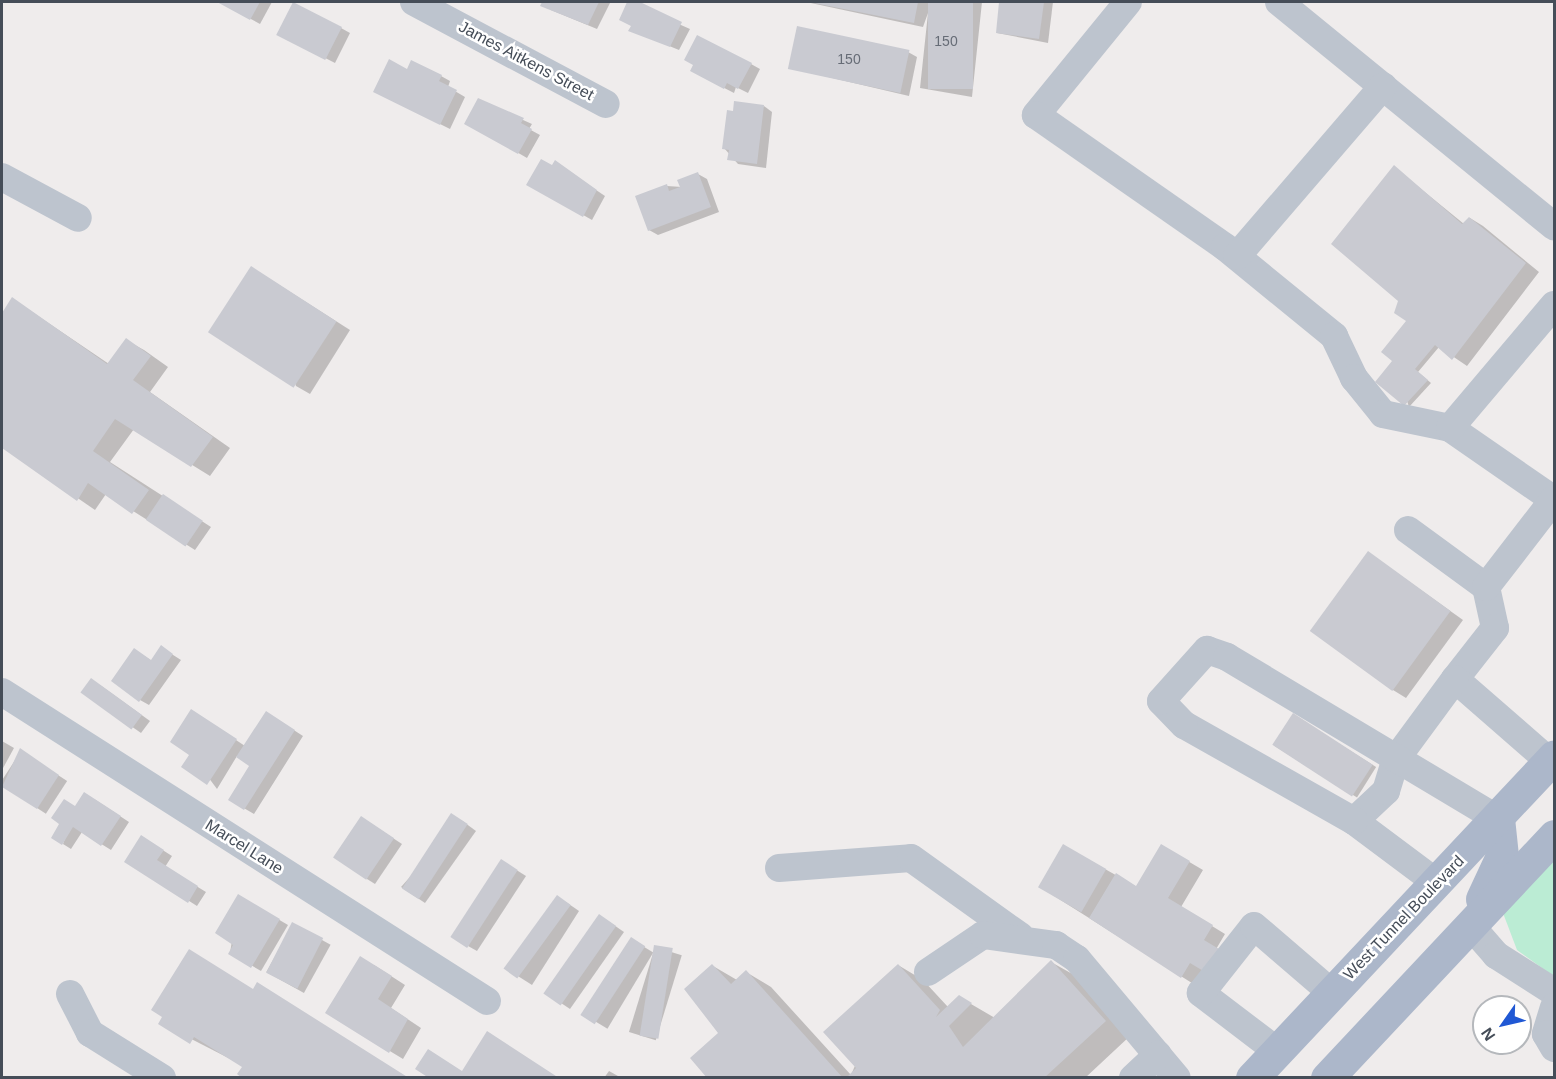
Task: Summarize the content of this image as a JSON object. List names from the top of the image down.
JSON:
{
  "streets": {
    "main road": ["West Tunnel Boulevard"],
    "street": ["James Aitkens Street", "Marcel Lane"]
  },
  "house_numbers": ["150", "150"],
  "north": "bottom left"
}
